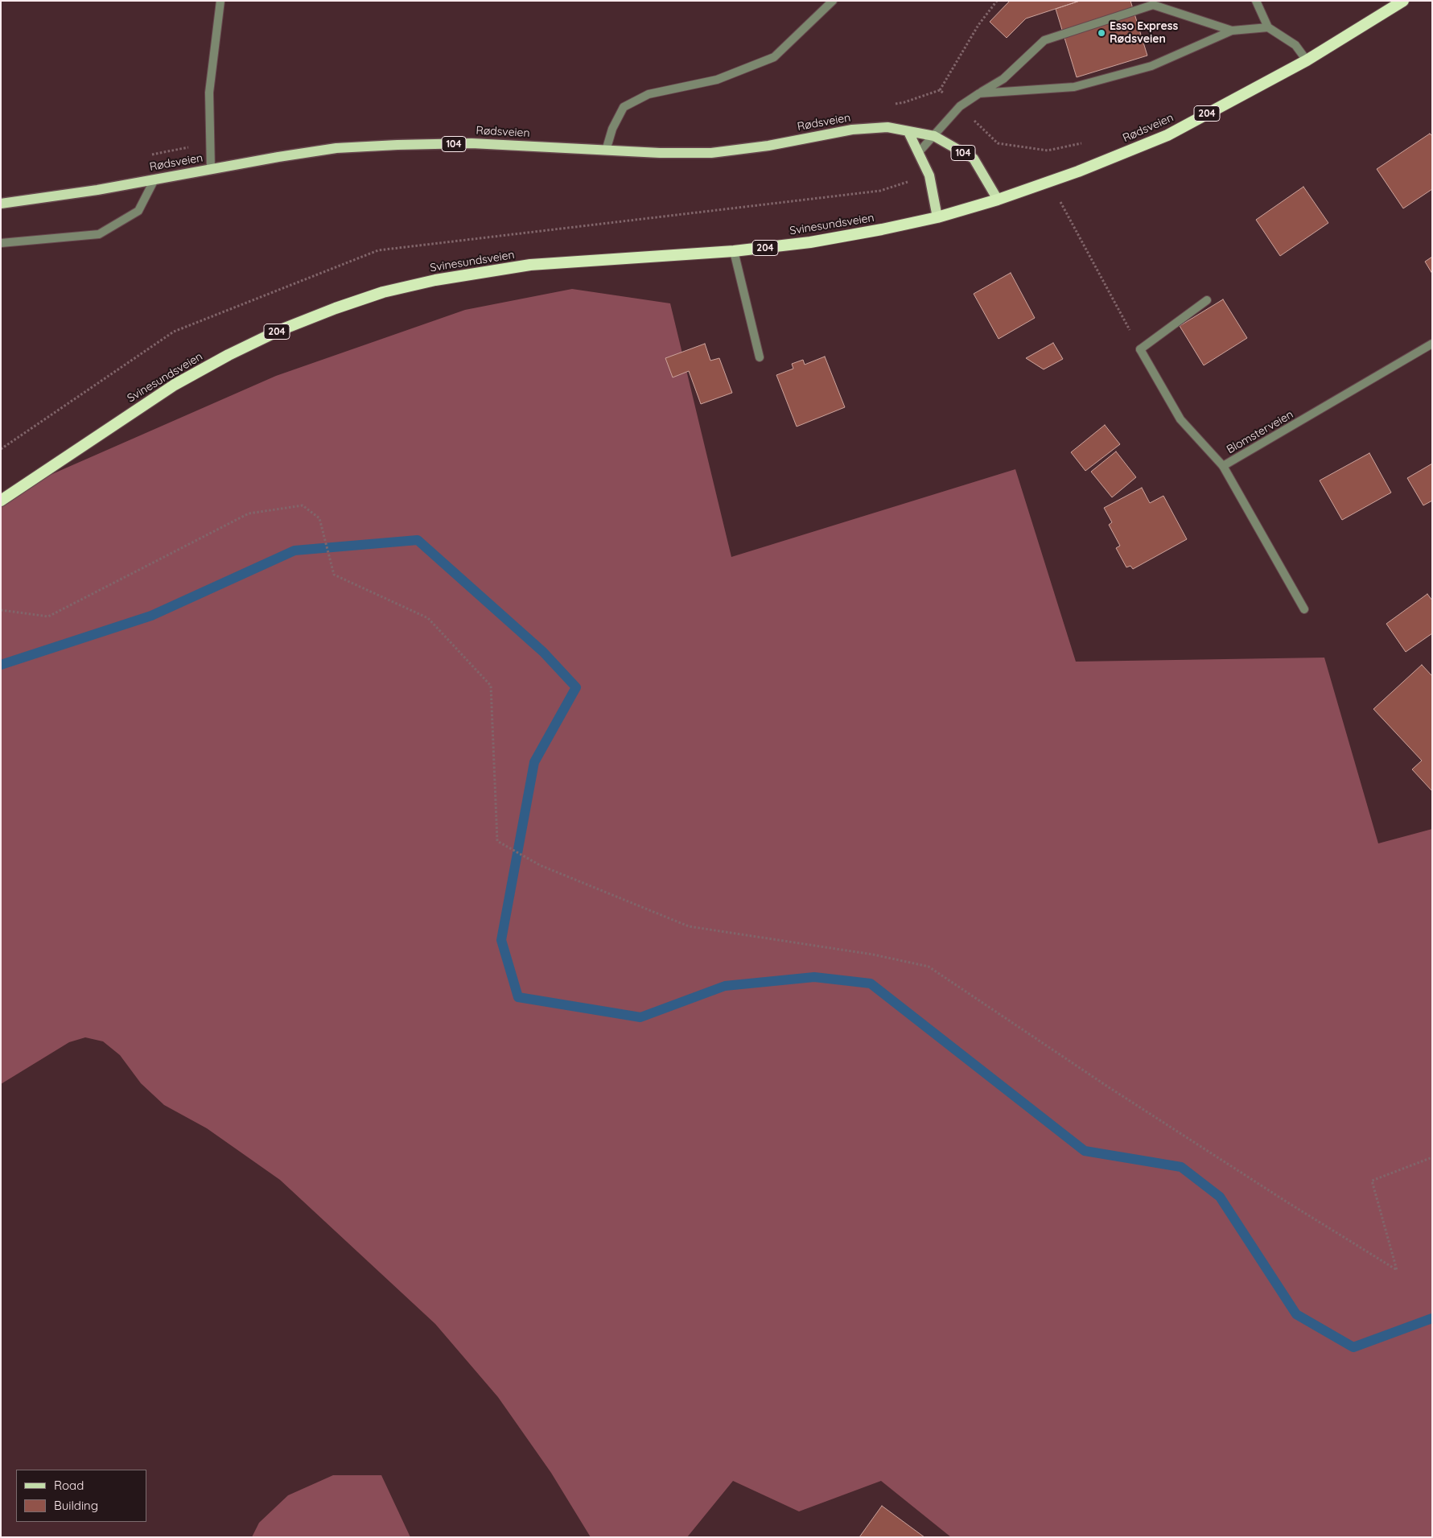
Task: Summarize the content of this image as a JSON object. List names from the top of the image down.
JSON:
{
  "streets": {
    "highway": ["204", "Rødsveien", "Svinesundsveien"],
    "main road": ["104"],
    "street": ["Blomsterveien"]
  },
  "crossings": [
    ["Rødsveien", "Svinesundsveien"]
  ],
  "places": ["Esso Express Rødsveien"],
  "legend": ["Road", "Building"]
}
